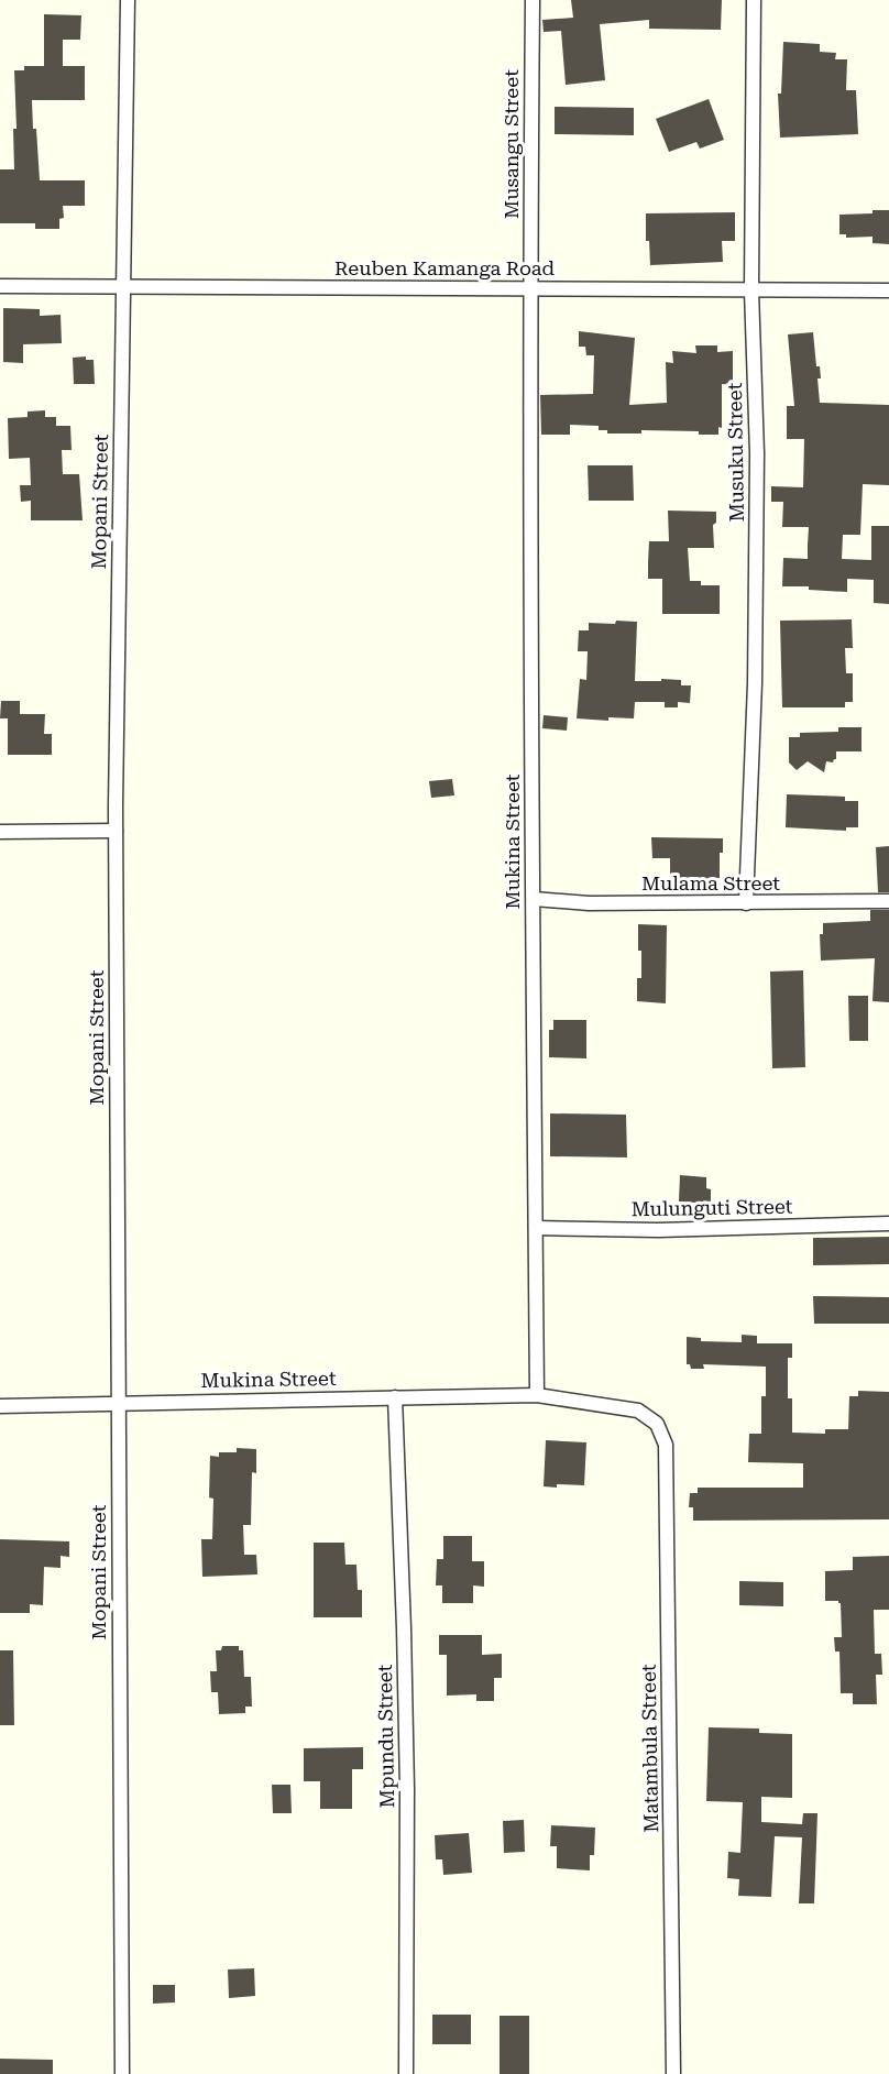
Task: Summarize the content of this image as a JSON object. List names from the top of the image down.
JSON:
{
  "streets": {
    "street": [
      "Musangu Street",
      "Reuben Kamanga Road",
      "Musuku Street",
      "Mopani Street",
      "Mukina Street",
      "Mulama Street",
      "Mulunguti Street",
      "Mpundu Street",
      "Matambula Street"
    ]
  },
  "crossings": [
    ["Musangu Street", "Reuben Kamanga Road"],
    ["Musangu Street", "Mukina Street"],
    ["Reuben Kamanga Road", "Musuku Street"],
    ["Reuben Kamanga Road", "Mopani Street"],
    ["Reuben Kamanga Road", "Mukina Street"],
    ["Musuku Street", "Mulama Street"],
    ["Mopani Street", "Mukina Street"],
    ["Mukina Street", "Mulama Street"],
    ["Mukina Street", "Mulunguti Street"],
    ["Mukina Street", "Mpundu Street"],
    ["Mukina Street", "Matambula Street"]
  ]
}
